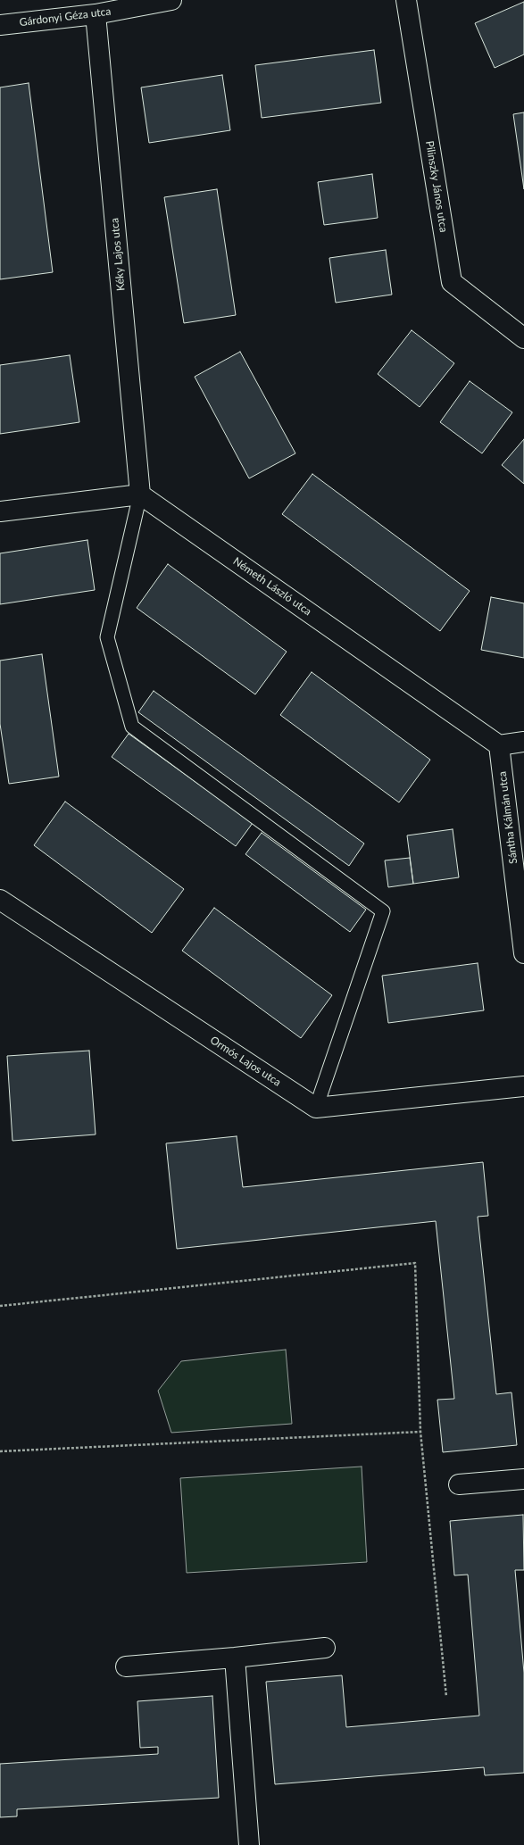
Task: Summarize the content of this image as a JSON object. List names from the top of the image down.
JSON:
{
  "streets": {
    "street": [
      "Gárdonyi Géza utca",
      "Pilinszky János utca",
      "Kéky Lajos utca",
      "Németh László utca",
      "Sántha Kálmán utca",
      "Ormós Lajos utca"
    ]
  },
  "crossings": [
    ["Gárdonyi Géza utca", "Kéky Lajos utca"],
    ["Kéky Lajos utca", "Németh László utca"],
    ["Németh László utca", "Sántha Kálmán utca"]
  ]
}
